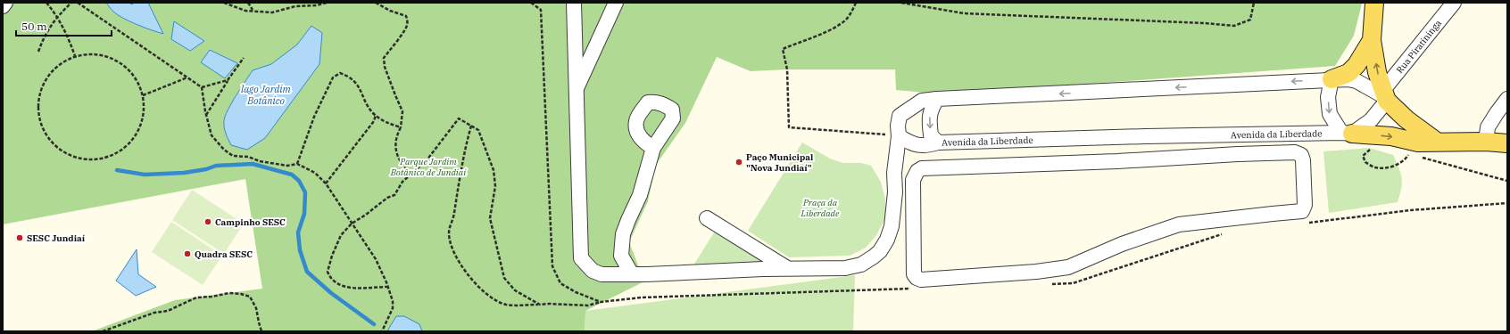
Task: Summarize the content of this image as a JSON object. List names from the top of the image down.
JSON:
{
  "streets": {
    "street": ["Rua Piratininga", "Avenida da Liberdade"]
  },
  "crossings": [
    ["Rua Piratininga", "Avenida da Liberdade"]
  ],
  "water": ["lago Jardim Botânico"],
  "parks": ["Parque Jardim Botânico de Jundiaí", "Praça da Liberdade"],
  "places": [
    "Paço Municipal \"Nova Jundiaí\"",
    "Campinho SESC",
    "SESC Jundiaí",
    "Quadra SESC"
  ],
  "scale_bar": "50 m"
}
